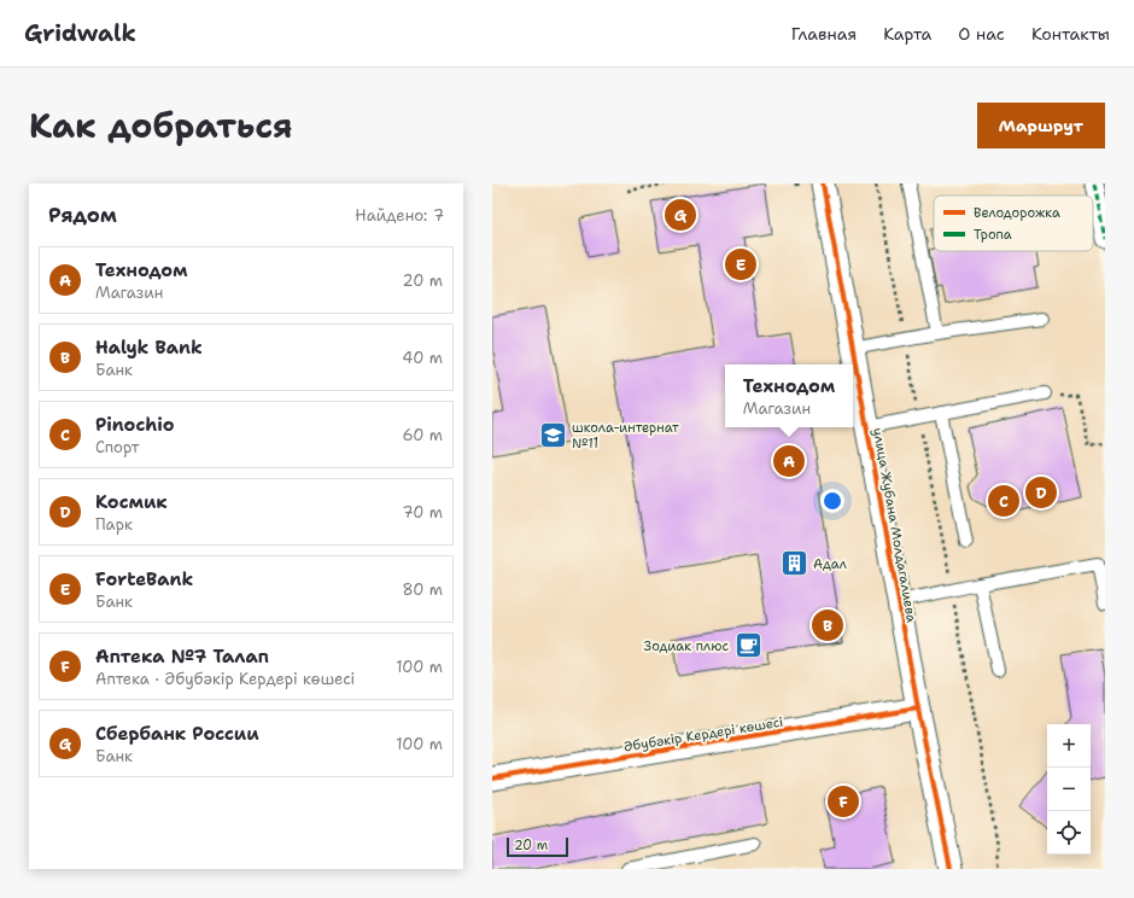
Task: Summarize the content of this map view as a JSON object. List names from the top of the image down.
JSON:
{
  "streets": {
    "street": ["улица Жубана Молдагалиева", "Әбубәкір Кердері көшесі"]
  },
  "crossings": [
    ["улица Жубана Молдагалиева", "Әбубәкір Кердері көшесі"]
  ],
  "places": {
    "school or university": ["школа-интернат №11"],
    "building": ["Адал"],
    "cafe": ["Зодиак плюс"]
  },
  "legend": ["Велодорожка", "Тропа"],
  "scale_bar": "20 m",
  "page": {
    "header": "Gridwalk",
    "nav": [
      "Главная",
      "Карта",
      "О нас",
      "Контакты"
    ],
    "title": "Как добраться",
    "buttons": "Маршрут",
    "heading": ["Рядом", "Найдено: 7"],
    "pins": [
      "G",
      "E",
      "A",
      "D",
      "C",
      "B",
      "F"
    ],
    "list": [
      {
        "mark": "A",
        "name": "Технодом",
        "note": "Магазин",
        "value": "20 m"
      },
      {
        "mark": "B",
        "name": "Halyk Bank",
        "note": "Банк",
        "value": "40 m"
      },
      {
        "mark": "C",
        "name": "Pinochio",
        "note": "Спорт",
        "value": "60 m"
      },
      {
        "mark": "D",
        "name": "Космик",
        "note": "Парк",
        "value": "70 m"
      },
      {
        "mark": "E",
        "name": "ForteBank",
        "note": "Банк",
        "value": "80 m"
      },
      {
        "mark": "F",
        "name": "Аптека №7 Талап",
        "note": "Аптека · Әбубәкір Кердері көшесі",
        "value": "100 m"
      },
      {
        "mark": "G",
        "name": "Сбербанк России",
        "note": "Банк",
        "value": "100 m"
      }
    ],
    "popup": ["Технодом", "Магазин"],
    "map_buttons": ["+", "−"],
    "scale": "20 m"
  }
}
